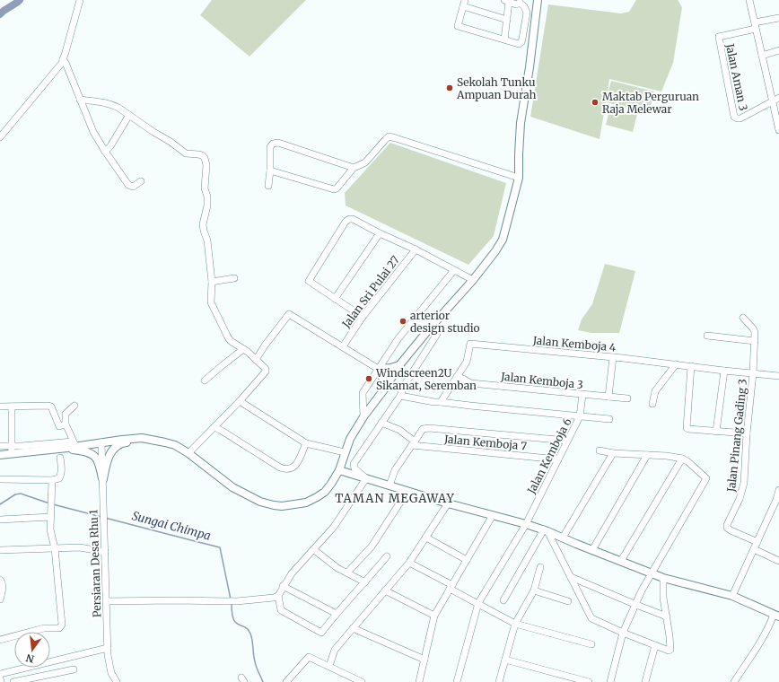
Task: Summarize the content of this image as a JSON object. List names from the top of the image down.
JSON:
{
  "streets": {
    "street": [
      "Jalan Aman 3",
      "Jalan Sri Pulai 27",
      "Jalan Kemboja 4",
      "Jalan Kemboja 3",
      "Jalan Pinang Gading 3",
      "Jalan Kemboja 7",
      "Jalan Kemboja 6",
      "Persiaran Desa Rhu 1"
    ]
  },
  "crossings": [
    ["Jalan Kemboja 4", "Jalan Kemboja 3"],
    ["Jalan Kemboja 4", "Jalan Pinang Gading 3"],
    ["Jalan Kemboja 3", "Jalan Kemboja 6"],
    ["Jalan Kemboja 7", "Jalan Kemboja 6"]
  ],
  "districts": ["TAMAN MEGAWAY"],
  "water": ["Sungai Chimpa"],
  "places": [
    "Sekolah Tunku Ampuan Durah",
    "Maktab Perguruan Raja Melewar",
    "arterior design studio",
    "Windscreen2U Sikamat, Seremban"
  ],
  "north": "bottom"
}
